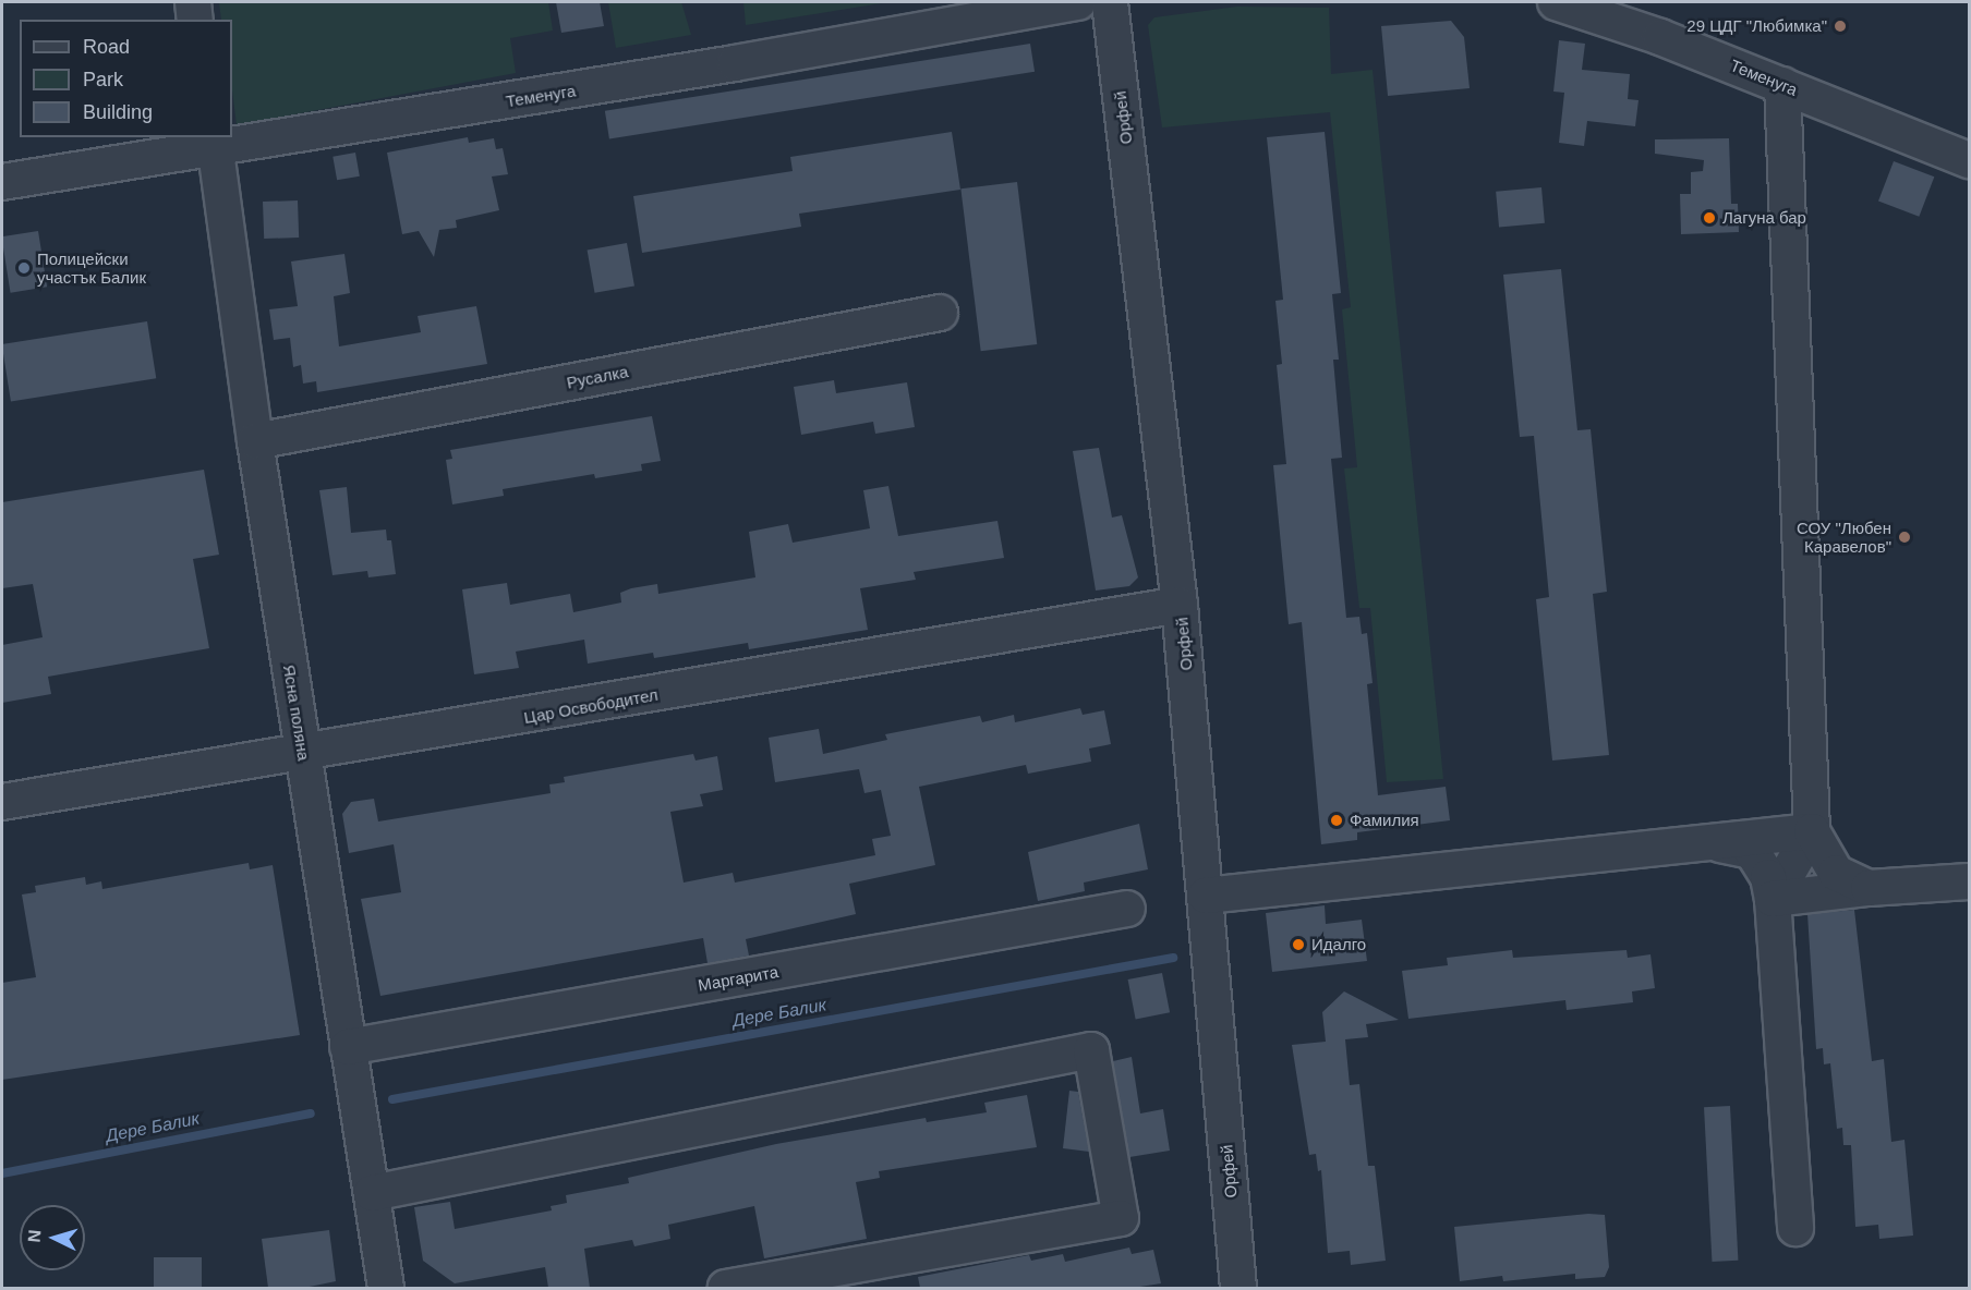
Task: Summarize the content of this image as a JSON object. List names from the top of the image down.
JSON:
{
  "streets": {
    "street": [
      "Теменуга",
      "Орфей",
      "Русалка",
      "Цар Освободител",
      "Ясна поляна",
      "Маргарита"
    ]
  },
  "crossings": [
    ["Теменуга", "Ясна поляна"],
    ["Орфей", "Цар Освободител"],
    ["Русалка", "Ясна поляна"],
    ["Цар Освободител", "Ясна поляна"],
    ["Ясна поляна", "Маргарита"]
  ],
  "water": ["Дере Балик"],
  "places": [
    "29 ЦДГ \"Любимка\"",
    "Лагуна бар",
    "Полицейски участък Балик",
    "СОУ \"Любен Каравелов\"",
    "Фамилия",
    "Идалго"
  ],
  "legend": ["Road", "Park", "Building"],
  "north": "left"
}
